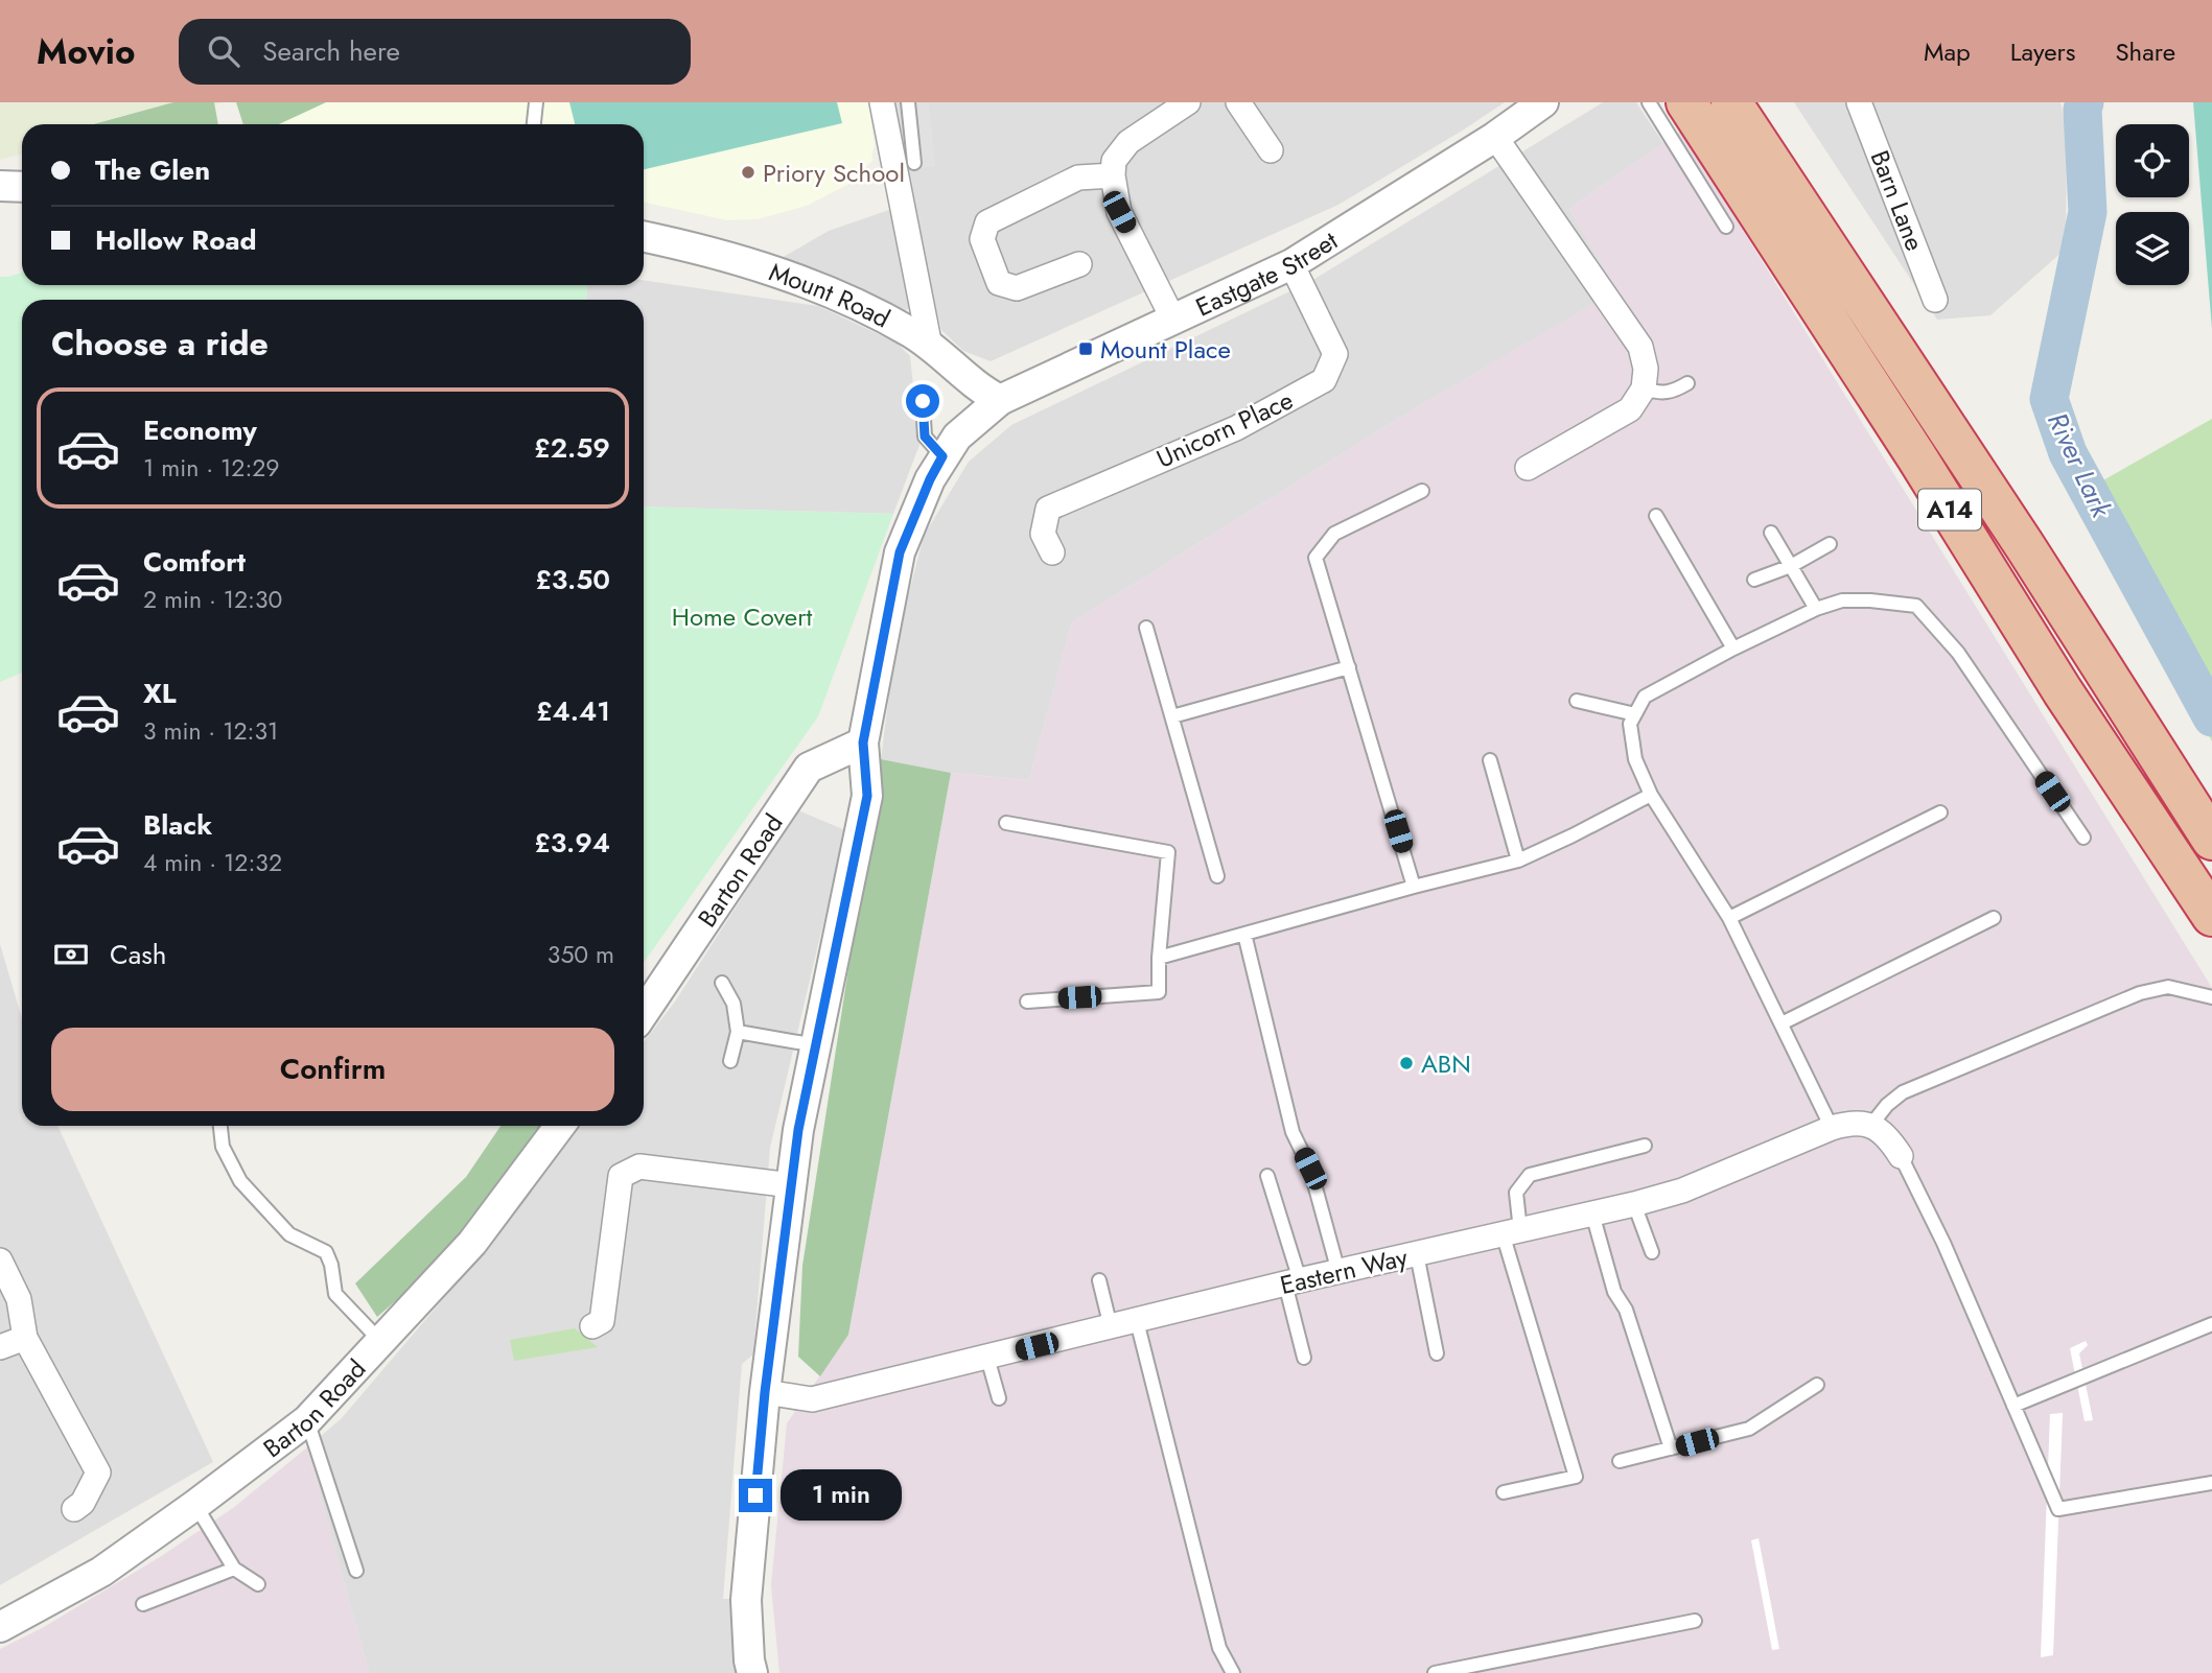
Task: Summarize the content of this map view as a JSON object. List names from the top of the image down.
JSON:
{
  "streets": {
    "highway": ["A14"],
    "street": [
      "Barn Lane",
      "Eastgate Street",
      "Mount Road",
      "Unicorn Place",
      "Barton Road",
      "Eastern Way"
    ]
  },
  "crossings": [
    ["Eastgate Street", "Mount Road"],
    ["Eastgate Street", "Unicorn Place"],
    ["Eastgate Street", "Barton Road"],
    ["Eastgate Street", "Eastern Way"]
  ],
  "water": ["River Lark"],
  "parks": ["Home Covert"],
  "places": {
    "other": ["Priory School", "ABN"],
    "transit": ["Mount Place"]
  },
  "page": {
    "header": "Movio",
    "search": "Search here",
    "nav": ["Map", "Layers", "Share"],
    "banner": ["The Glen", "Hollow Road"],
    "heading": "Choose a ride",
    "list": [
      {
        "name": "Economy",
        "note": "1 min · 12:29",
        "value": "£2.59"
      },
      {
        "name": "Comfort",
        "note": "2 min · 12:30",
        "value": "£3.50"
      },
      {
        "name": "XL",
        "note": "3 min · 12:31",
        "value": "£4.41"
      },
      {
        "name": "Black",
        "note": "4 min · 12:32",
        "value": "£3.94"
      }
    ],
    "pay": ["Cash", "350 m"],
    "buttons": "Confirm",
    "bubble": "1 min"
  }
}
